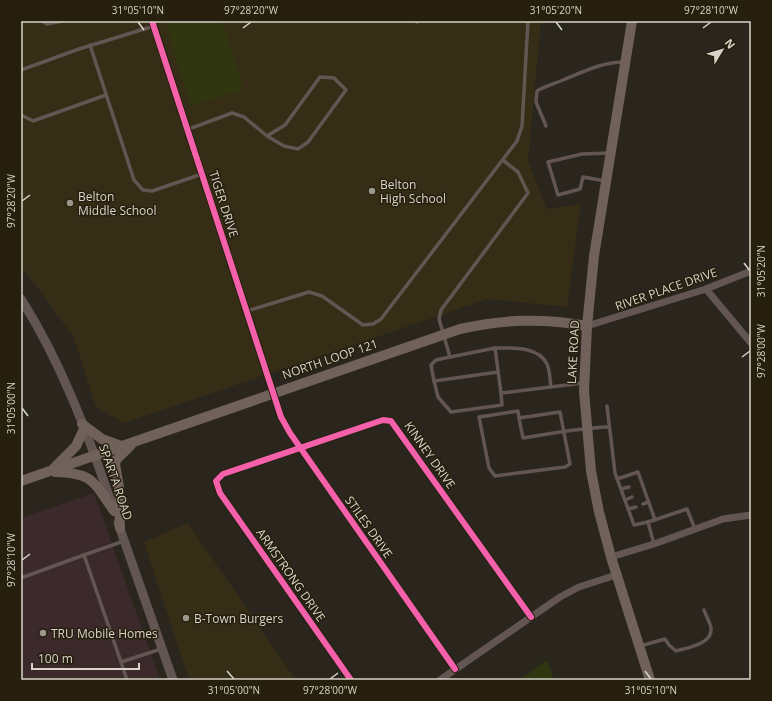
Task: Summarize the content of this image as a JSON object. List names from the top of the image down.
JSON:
{
  "streets": {
    "main road": ["LAKE ROAD", "NORTH LOOP 121"],
    "street": [
      "TIGER DRIVE",
      "RIVER PLACE DRIVE",
      "KINNEY DRIVE",
      "SPARTA ROAD",
      "STILES DRIVE",
      "ARMSTRONG DRIVE"
    ]
  },
  "crossings": [
    ["TIGER DRIVE", "NORTH LOOP 121"],
    ["TIGER DRIVE", "STILES DRIVE"],
    ["RIVER PLACE DRIVE", "LAKE ROAD"],
    ["RIVER PLACE DRIVE", "NORTH LOOP 121"],
    ["LAKE ROAD", "NORTH LOOP 121"],
    ["NORTH LOOP 121", "SPARTA ROAD"],
    ["NORTH LOOP 121", "STILES DRIVE"],
    ["KINNEY DRIVE", "STILES DRIVE"],
    ["KINNEY DRIVE", "ARMSTRONG DRIVE"]
  ],
  "places": [
    "Belton High School",
    "Belton Middle School",
    "B-Town Burgers",
    "TRU Mobile Homes"
  ],
  "scale_bar": "100 m",
  "north": "top right",
  "coordinates": [
    "31°05'10\"N",
    "97°28'20\"W",
    "31°05'20\"N",
    "97°28'10\"W",
    "97°28'00\"W",
    "31°05'00\"N"
  ]
}
